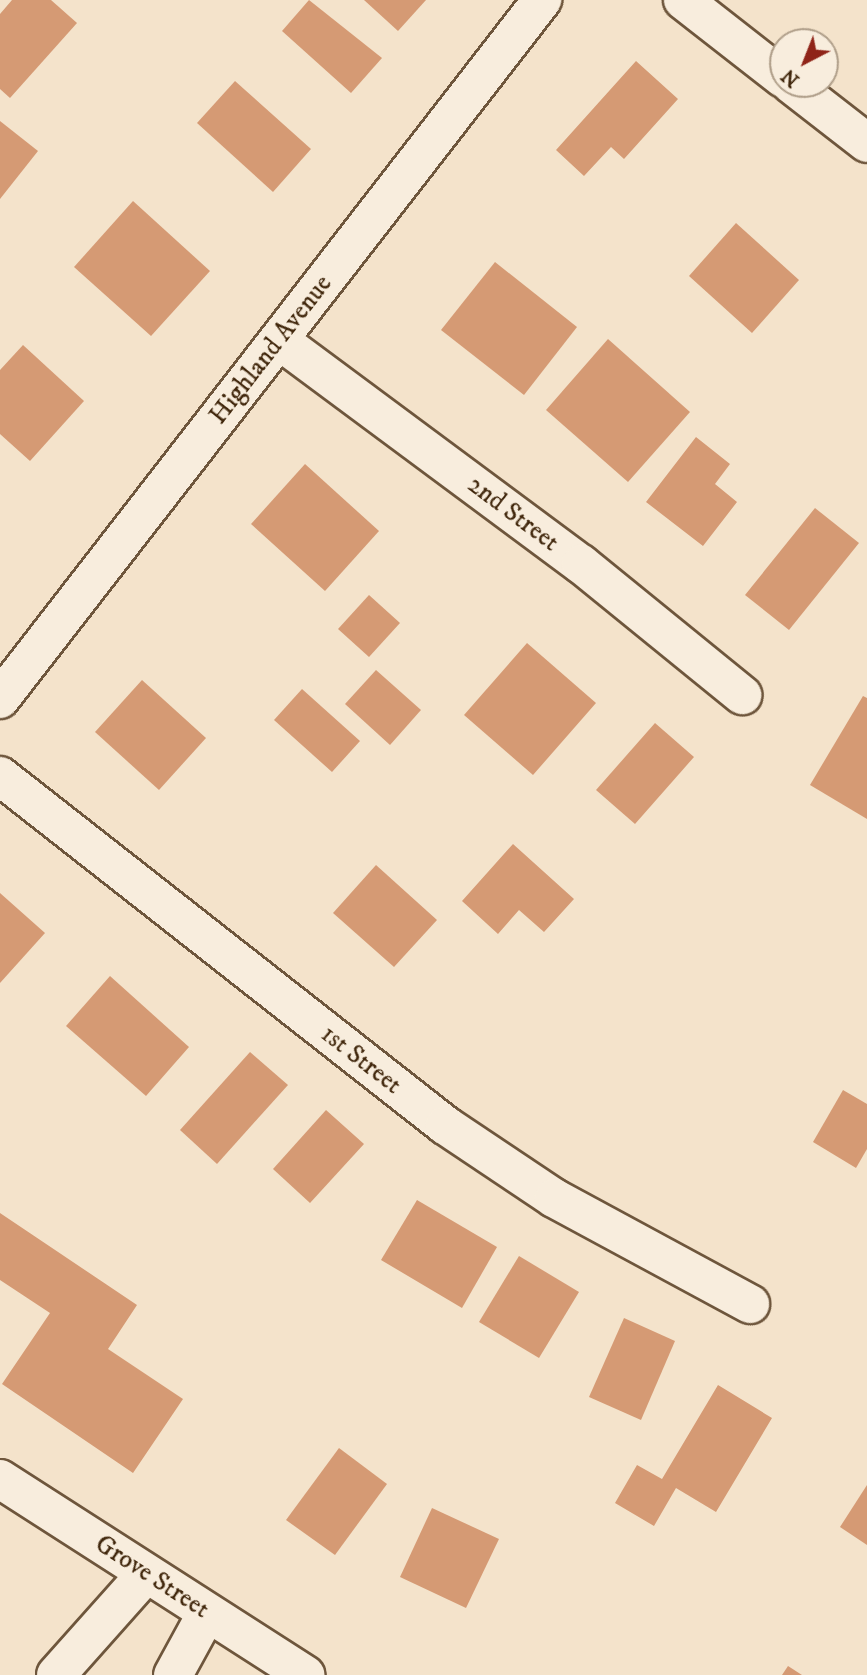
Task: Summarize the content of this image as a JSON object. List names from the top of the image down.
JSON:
{
  "streets": {
    "street": [
      "Highland Avenue",
      "2nd Street",
      "1st Street",
      "Grove Street"
    ]
  },
  "crossings": [
    ["Highland Avenue", "2nd Street"]
  ],
  "north": "bottom left"
}
